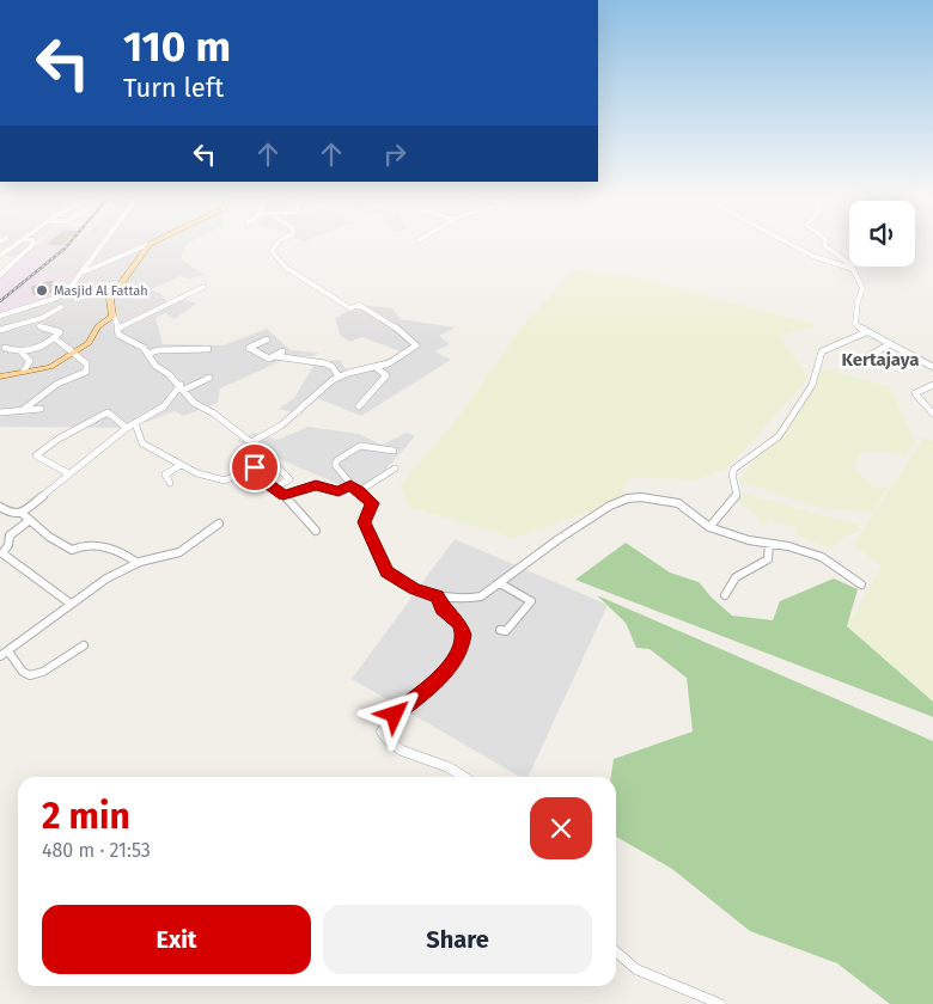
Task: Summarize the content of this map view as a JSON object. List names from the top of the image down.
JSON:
{
  "districts": ["Kertajaya"],
  "places": ["Masjid Al Fattah"],
  "page": {
    "turn": ["110 m", "Turn left"],
    "heading": ["2 min", "480 m · 21:53"],
    "buttons": ["Exit", "Share"]
  }
}
